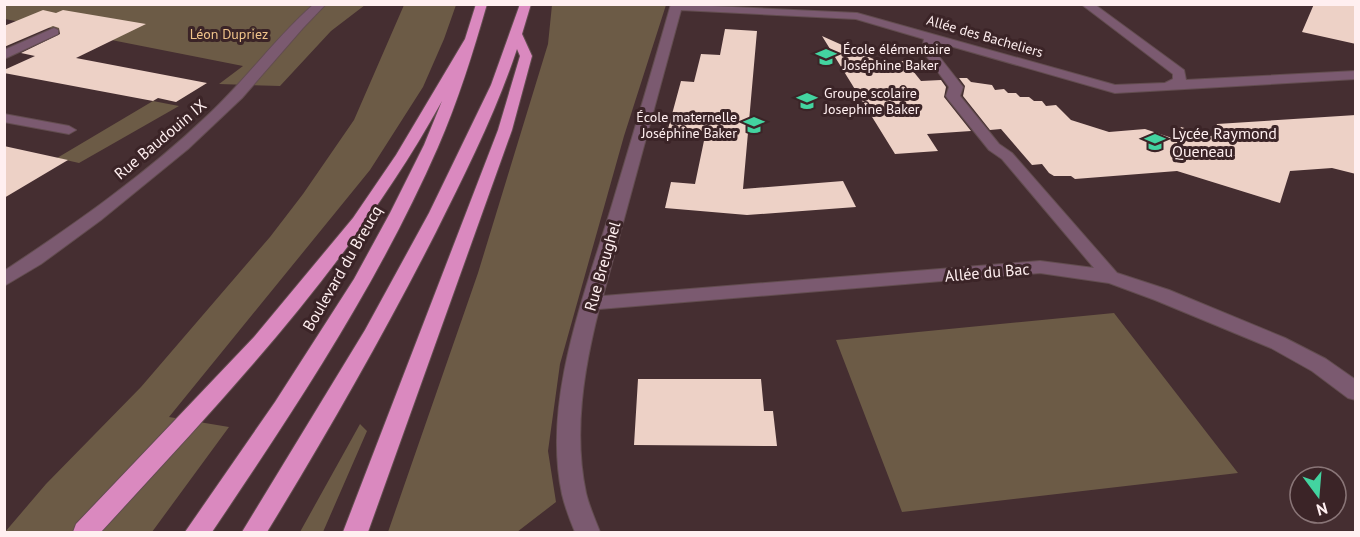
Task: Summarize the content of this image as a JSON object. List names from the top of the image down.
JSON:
{
  "streets": {
    "highway": ["Boulevard du Breucq"],
    "street": [
      "Allée des Bacheliers",
      "Rue Baudouin IX",
      "Rue Breughel",
      "Allée du Bac"
    ]
  },
  "crossings": [
    ["Allée des Bacheliers", "Rue Breughel"],
    ["Rue Breughel", "Allée du Bac"]
  ],
  "parks": ["Léon Dupriez"],
  "places": {
    "school or university": [
      "École élémentaire Joséphine Baker",
      "Groupe scolaire Josephine Baker",
      "École maternelle Joséphine Baker",
      "Lycée Raymond Queneau"
    ]
  },
  "north": "bottom"
}
